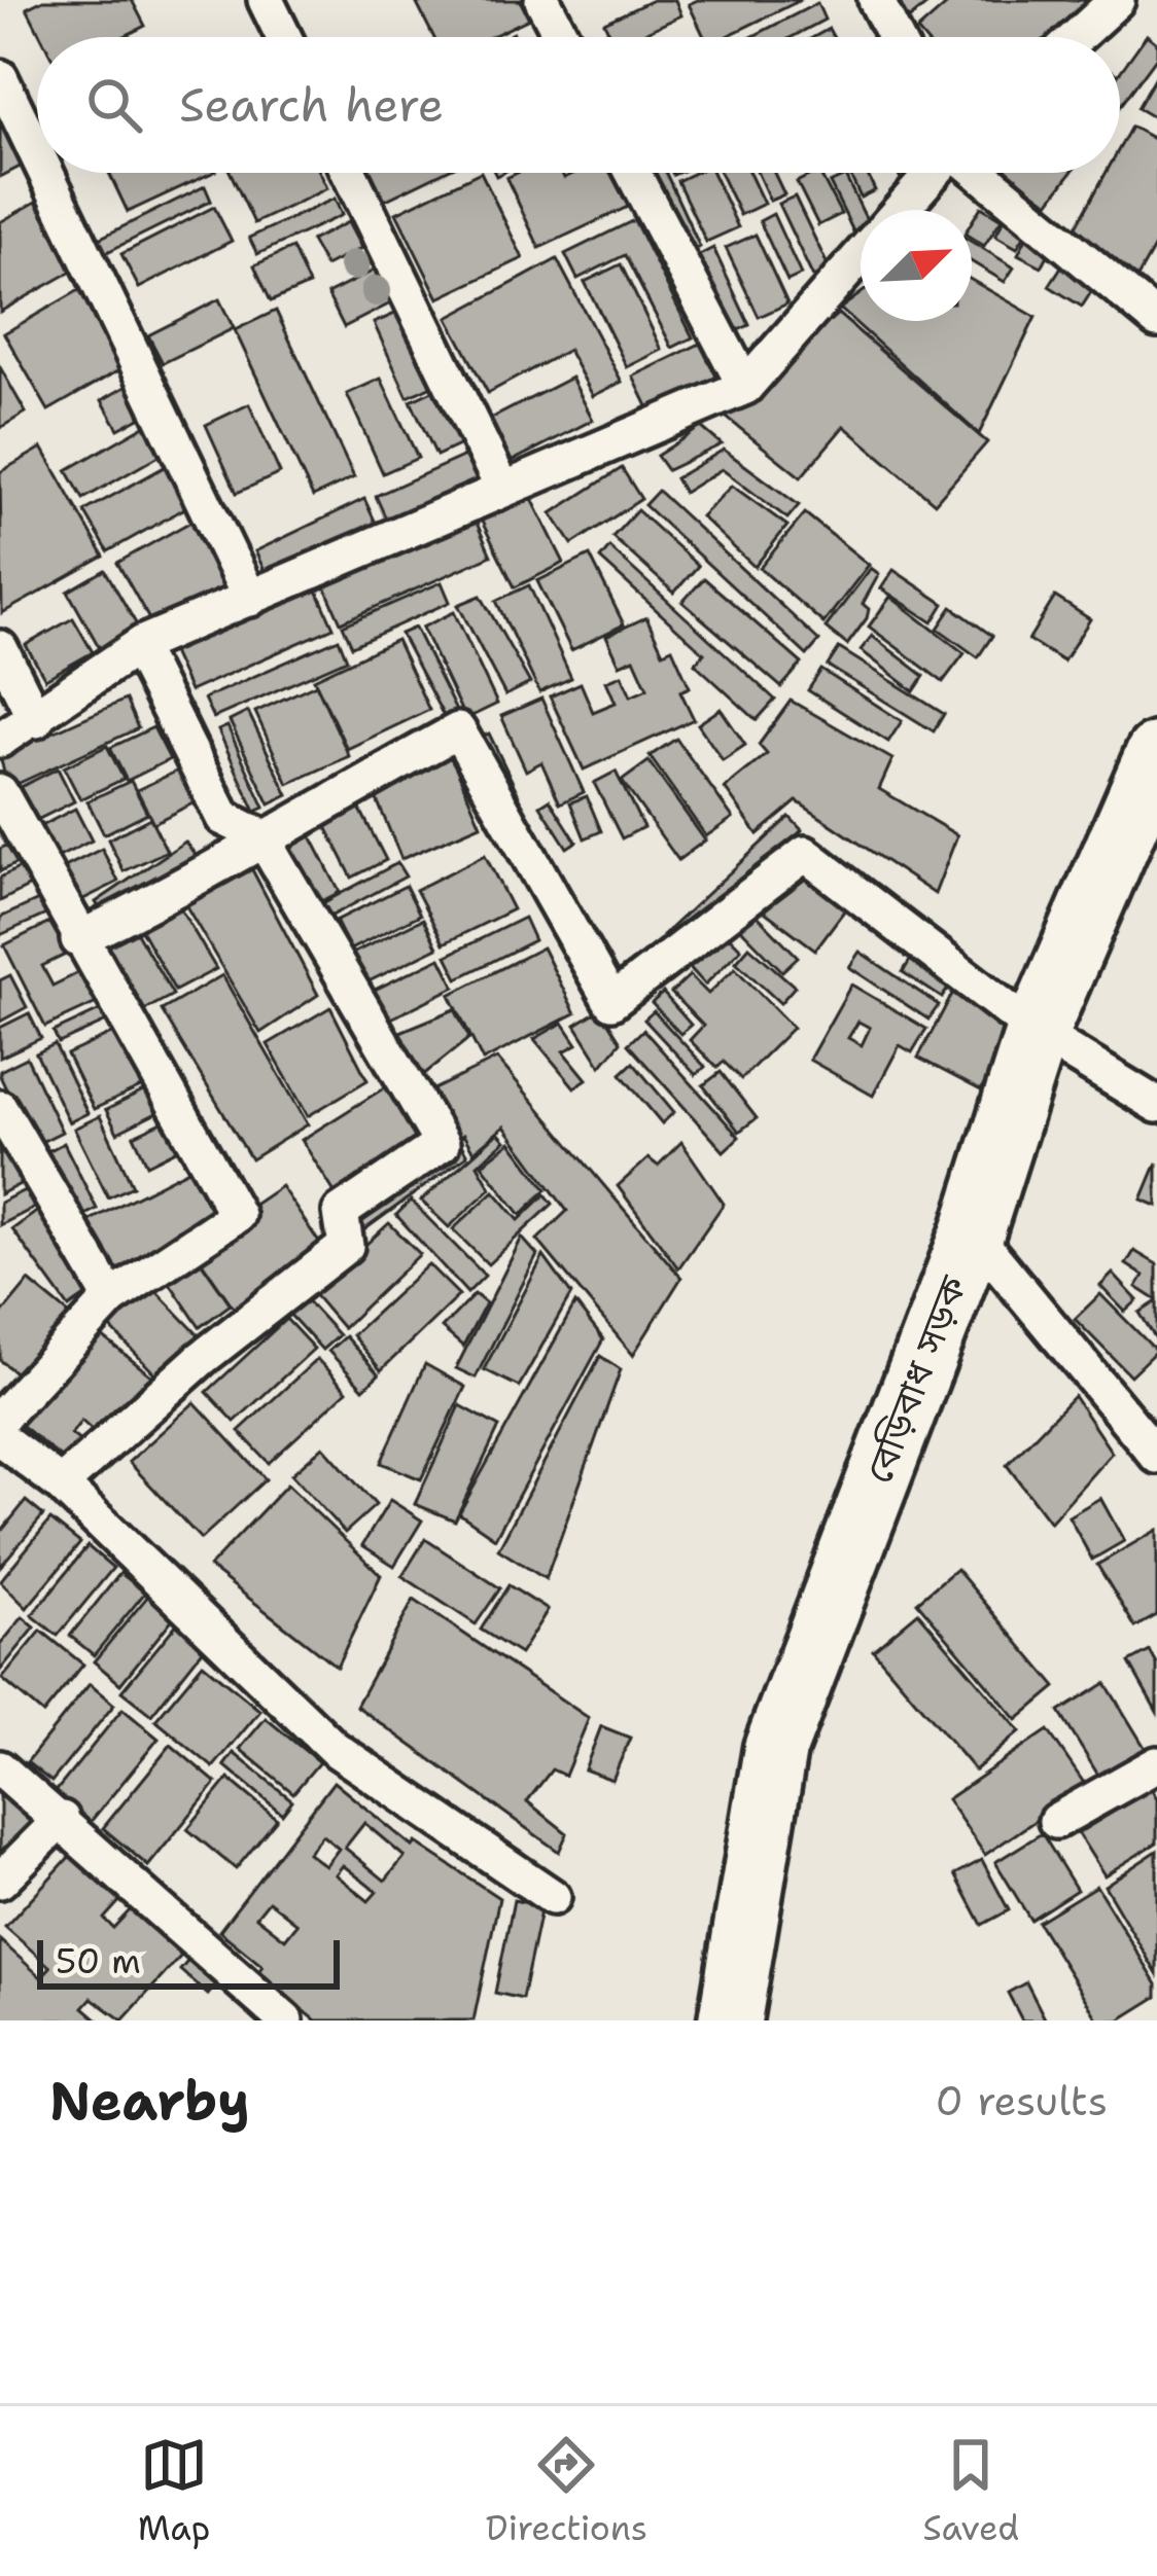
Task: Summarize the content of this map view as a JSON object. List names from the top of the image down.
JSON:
{
  "streets": {
    "highway": ["বেড়িবাধ সড়ক"]
  },
  "scale_bar": "50 m",
  "north": "top right",
  "page": {
    "search": "Search here",
    "scale": "50 m",
    "heading": ["Nearby", "0 results"],
    "nav": ["Map", "Directions", "Saved"]
  }
}
